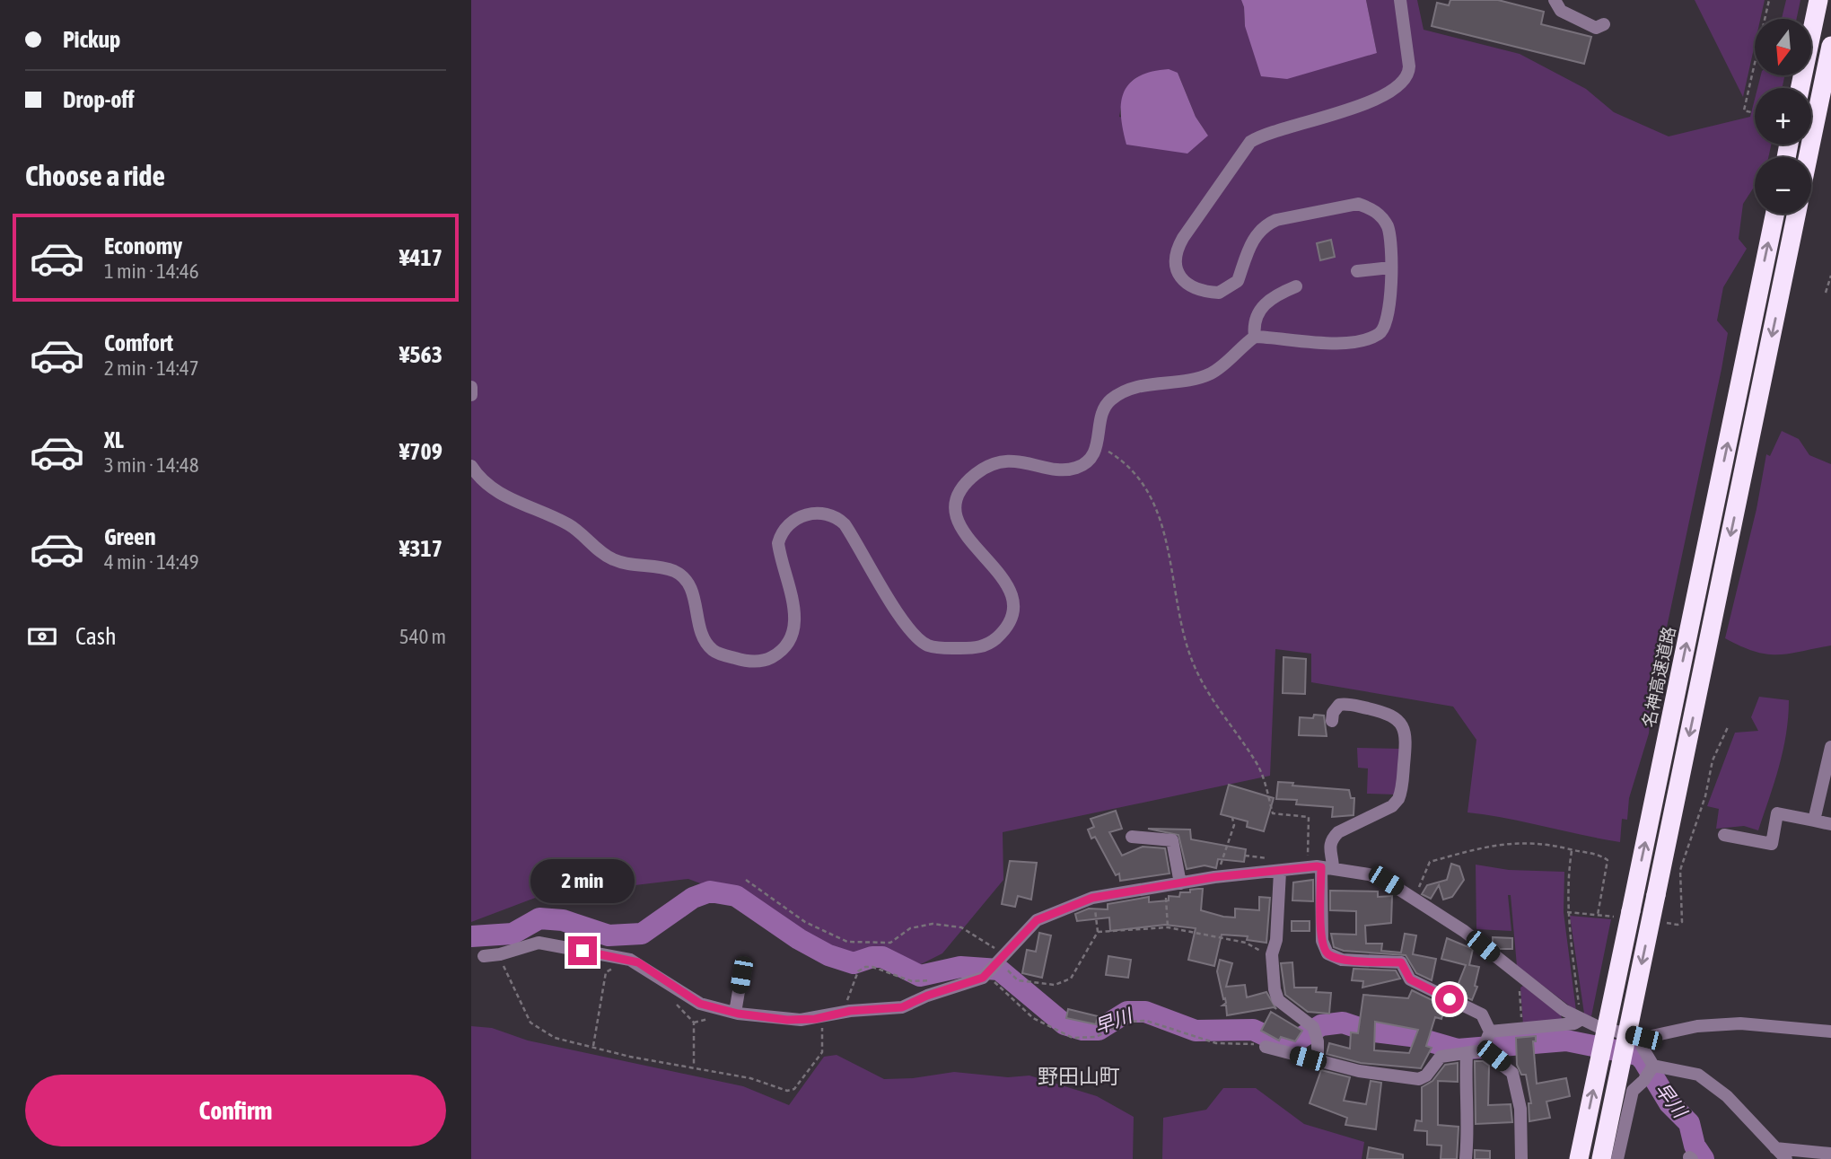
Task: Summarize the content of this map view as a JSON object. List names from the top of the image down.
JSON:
{
  "streets": {
    "highway": ["名神高速道路"]
  },
  "districts": ["野田山町"],
  "water": ["早川"],
  "north": "bottom",
  "page": {
    "banner": ["Pickup", "Drop-off"],
    "map_buttons": ["+", "−"],
    "heading": "Choose a ride",
    "list": [
      {
        "name": "Economy",
        "note": "1 min · 14:46",
        "value": "¥417"
      },
      {
        "name": "Comfort",
        "note": "2 min · 14:47",
        "value": "¥563"
      },
      {
        "name": "XL",
        "note": "3 min · 14:48",
        "value": "¥709"
      },
      {
        "name": "Green",
        "note": "4 min · 14:49",
        "value": "¥317"
      }
    ],
    "pay": ["Cash", "540 m"],
    "bubble": "2 min",
    "buttons": "Confirm"
  }
}
